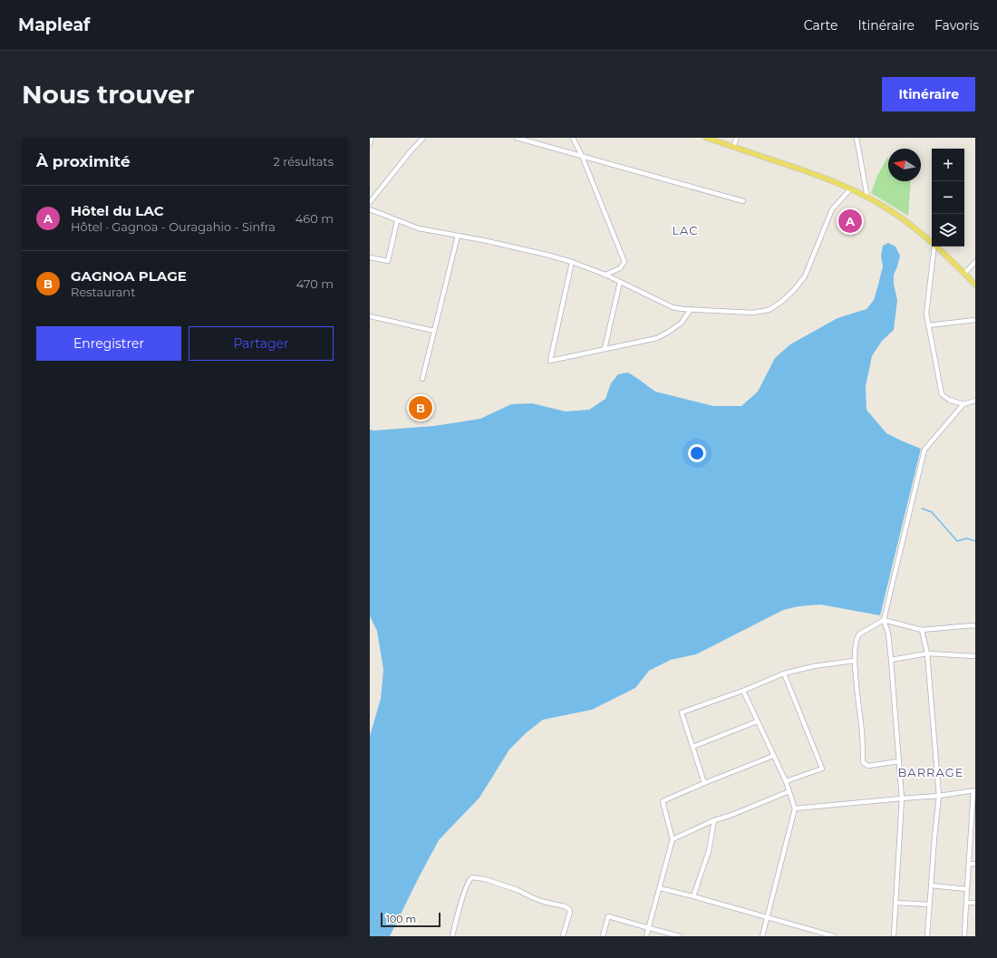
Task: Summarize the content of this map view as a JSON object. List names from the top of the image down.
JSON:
{
  "districts": ["LAC", "BARRAGE"],
  "scale_bar": "100 m",
  "north": "left",
  "page": {
    "header": "Mapleaf",
    "nav": ["Carte", "Itinéraire", "Favoris"],
    "buttons": [
      "Itinéraire",
      ["Enregistrer", "Partager"]
    ],
    "title": "Nous trouver",
    "heading": ["À proximité", "2 résultats"],
    "map_buttons": ["+", "−"],
    "list": [
      {
        "mark": "A",
        "name": "Hôtel du LAC",
        "note": "Hôtel · Gagnoa - Ouragahio - Sinfra",
        "value": "460 m"
      },
      {
        "mark": "B",
        "name": "GAGNOA PLAGE",
        "note": "Restaurant",
        "value": "470 m"
      }
    ],
    "pins": ["A", "B"],
    "scale": "100 m"
  }
}
